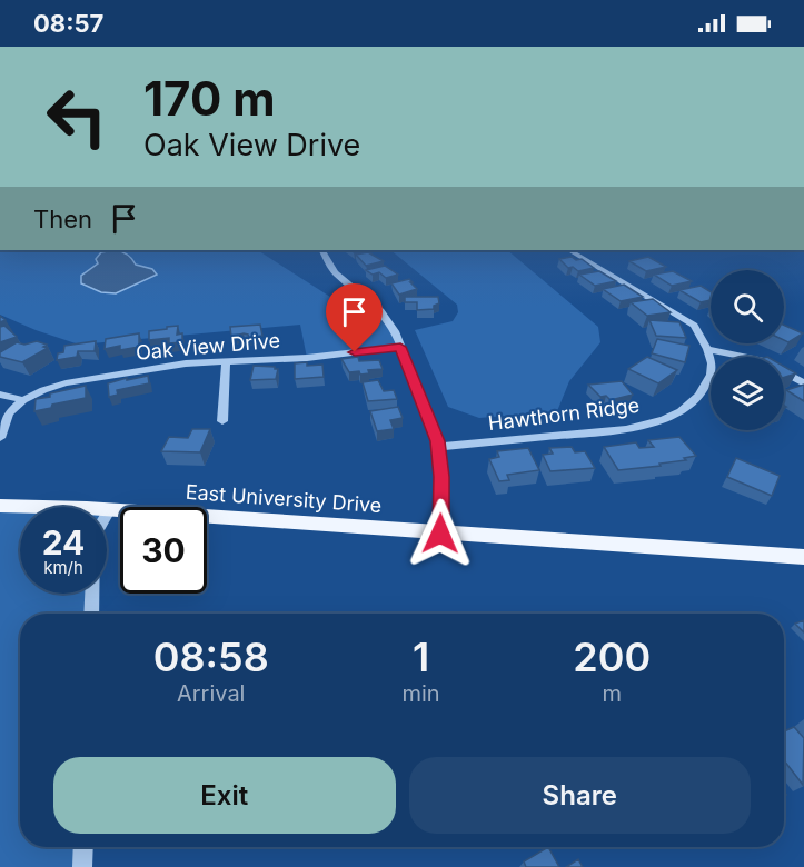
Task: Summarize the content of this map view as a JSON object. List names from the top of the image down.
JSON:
{
  "streets": {
    "main road": ["East University Drive"],
    "street": ["Oak View Drive", "Hawthorn Ridge"]
  },
  "page": {
    "status": "08:57",
    "turn": ["170 m", "Oak View Drive"],
    "then": "Then",
    "speed": "24 km/h",
    "limit": "30",
    "eta": [
      "08:58",
      "Arrival",
      "1",
      "min",
      "200",
      "m"
    ],
    "buttons": ["Exit", "Share"]
  }
}
